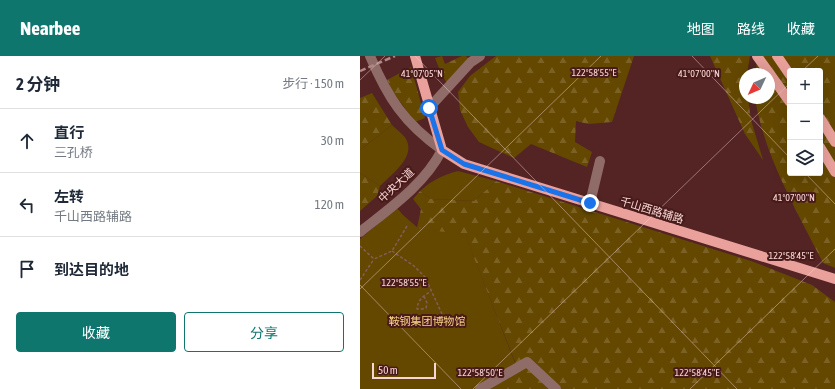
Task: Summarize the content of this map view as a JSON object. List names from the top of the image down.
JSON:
{
  "streets": {
    "main road": ["千山西路辅路"],
    "street": ["中央大道"]
  },
  "crossings": [
    ["中央大道", "千山西路辅路"]
  ],
  "parks": ["鞍钢集团博物馆"],
  "scale_bar": "50 m",
  "north": "bottom left",
  "page": {
    "header": "Nearbee",
    "nav": ["地图", "路线", "收藏"],
    "heading": ["2 分钟", "步行 · 150 m"],
    "map_buttons": ["+", "−"],
    "list": [
      ["直行", "三孔桥", "30 m"],
      ["左转", "千山西路辅路", "120 m"],
      "到达目的地"
    ],
    "buttons": ["收藏", "分享"],
    "scale": "50 m"
  },
  "coordinates": [
    "122°58'55\"E",
    "41°07'05\"N",
    "41°07'00\"N",
    "122°58'45\"E",
    "122°58'50\"E"
  ]
}
